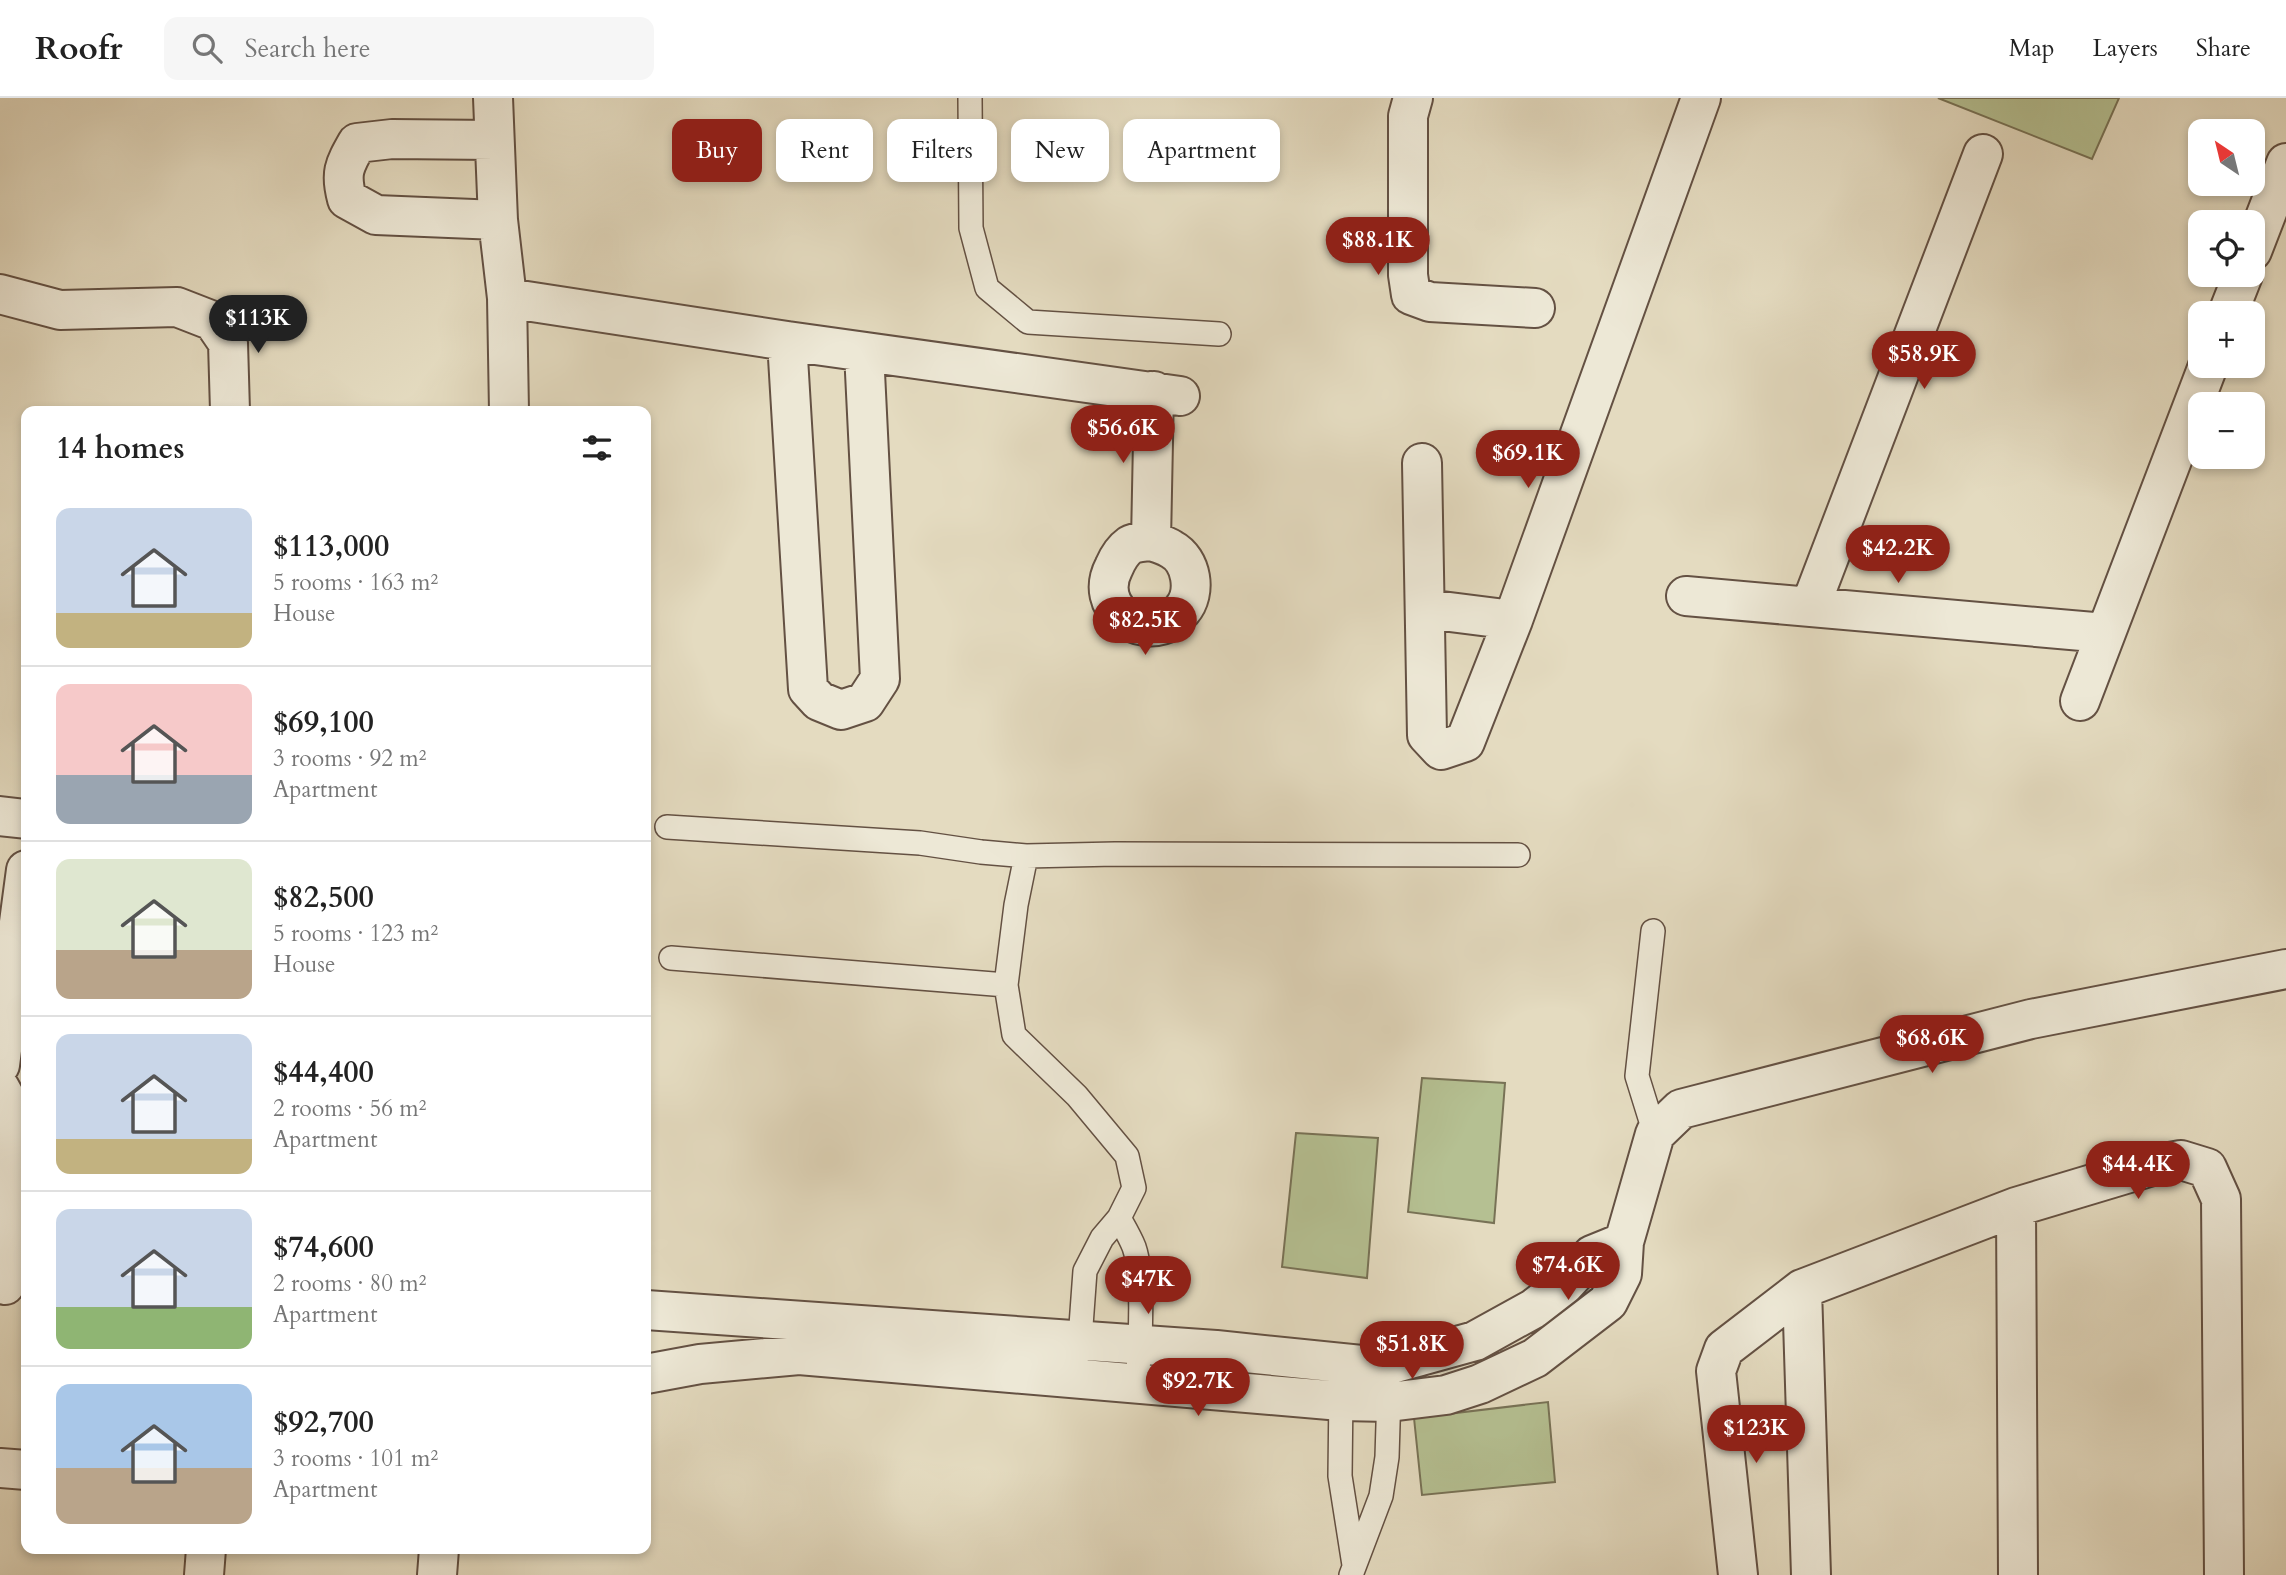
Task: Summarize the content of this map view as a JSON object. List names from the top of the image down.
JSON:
{
  "north": "top left",
  "page": {
    "header": "Roofr",
    "search": "Search here",
    "nav": ["Map", "Layers", "Share"],
    "map_buttons": ["+", "−"],
    "chip": [
      "Buy",
      "Rent",
      "Filters",
      "New",
      "Apartment"
    ],
    "price": [
      "$88.1K",
      "$113K",
      "$58.9K",
      "$56.6K",
      "$69.1K",
      "$42.2K",
      "$82.5K",
      "$68.6K",
      "$44.4K",
      "$74.6K",
      "$47K",
      "$51.8K",
      "$92.7K",
      "$123K"
    ],
    "heading": "14 homes",
    "list": [
      {
        "name": "$113,000",
        "note": "5 rooms · 163 m² · House"
      },
      {
        "name": "$69,100",
        "note": "3 rooms · 92 m² · Apartment"
      },
      {
        "name": "$82,500",
        "note": "5 rooms · 123 m² · House"
      },
      {
        "name": "$44,400",
        "note": "2 rooms · 56 m² · Apartment"
      },
      {
        "name": "$74,600",
        "note": "2 rooms · 80 m² · Apartment"
      },
      {
        "name": "$92,700",
        "note": "3 rooms · 101 m² · Apartment"
      }
    ]
  }
}
